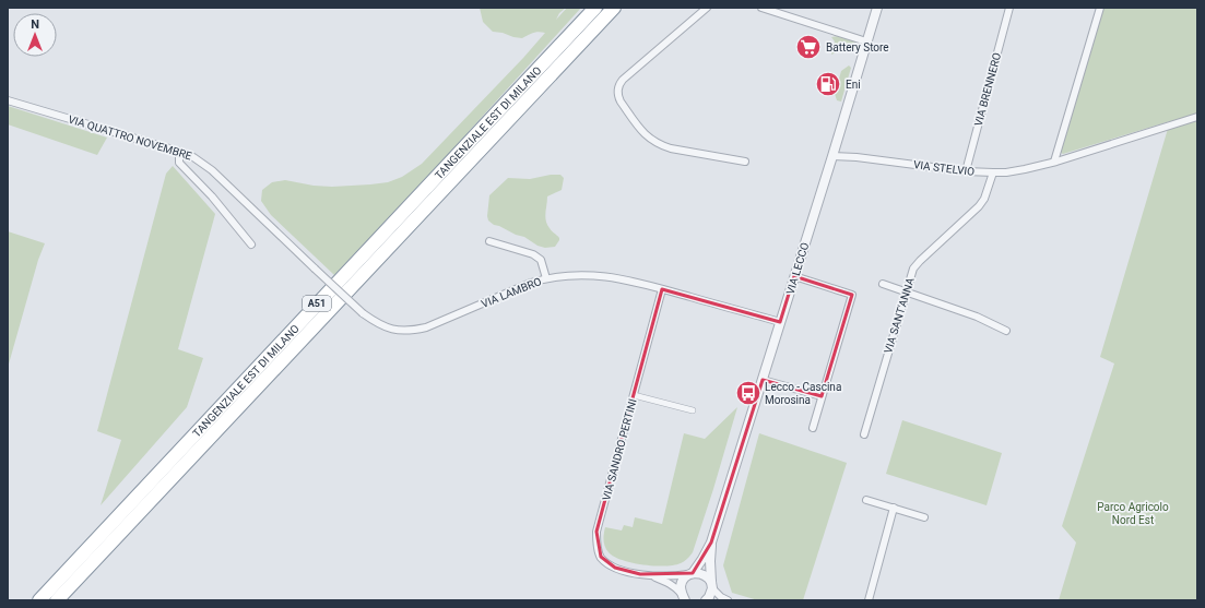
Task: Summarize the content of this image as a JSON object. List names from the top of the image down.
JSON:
{
  "streets": {
    "highway": ["TANGENZIALE EST DI MILANO", "A51"],
    "street": [
      "VIA BRENNERO",
      "VIA QUATTRO NOVEMBRE",
      "VIA STELVIO",
      "VIA LECCO",
      "VIA LAMBRO",
      "VIA SANT'ANNA",
      "VIA SANDRO PERTINI"
    ]
  },
  "crossings": [
    ["VIA BRENNERO", "VIA STELVIO"],
    ["VIA QUATTRO NOVEMBRE", "VIA LAMBRO"],
    ["VIA STELVIO", "VIA LECCO"],
    ["VIA STELVIO", "VIA SANT'ANNA"],
    ["VIA LECCO", "VIA LAMBRO"],
    ["VIA LAMBRO", "VIA SANDRO PERTINI"]
  ],
  "parks": ["Parco Agricolo Nord Est"],
  "places": {
    "supermarket": ["Battery Store"],
    "fuel station": ["Eni"],
    "bus stop": ["Lecco - Cascina Morosina"]
  },
  "north": "top"
}
